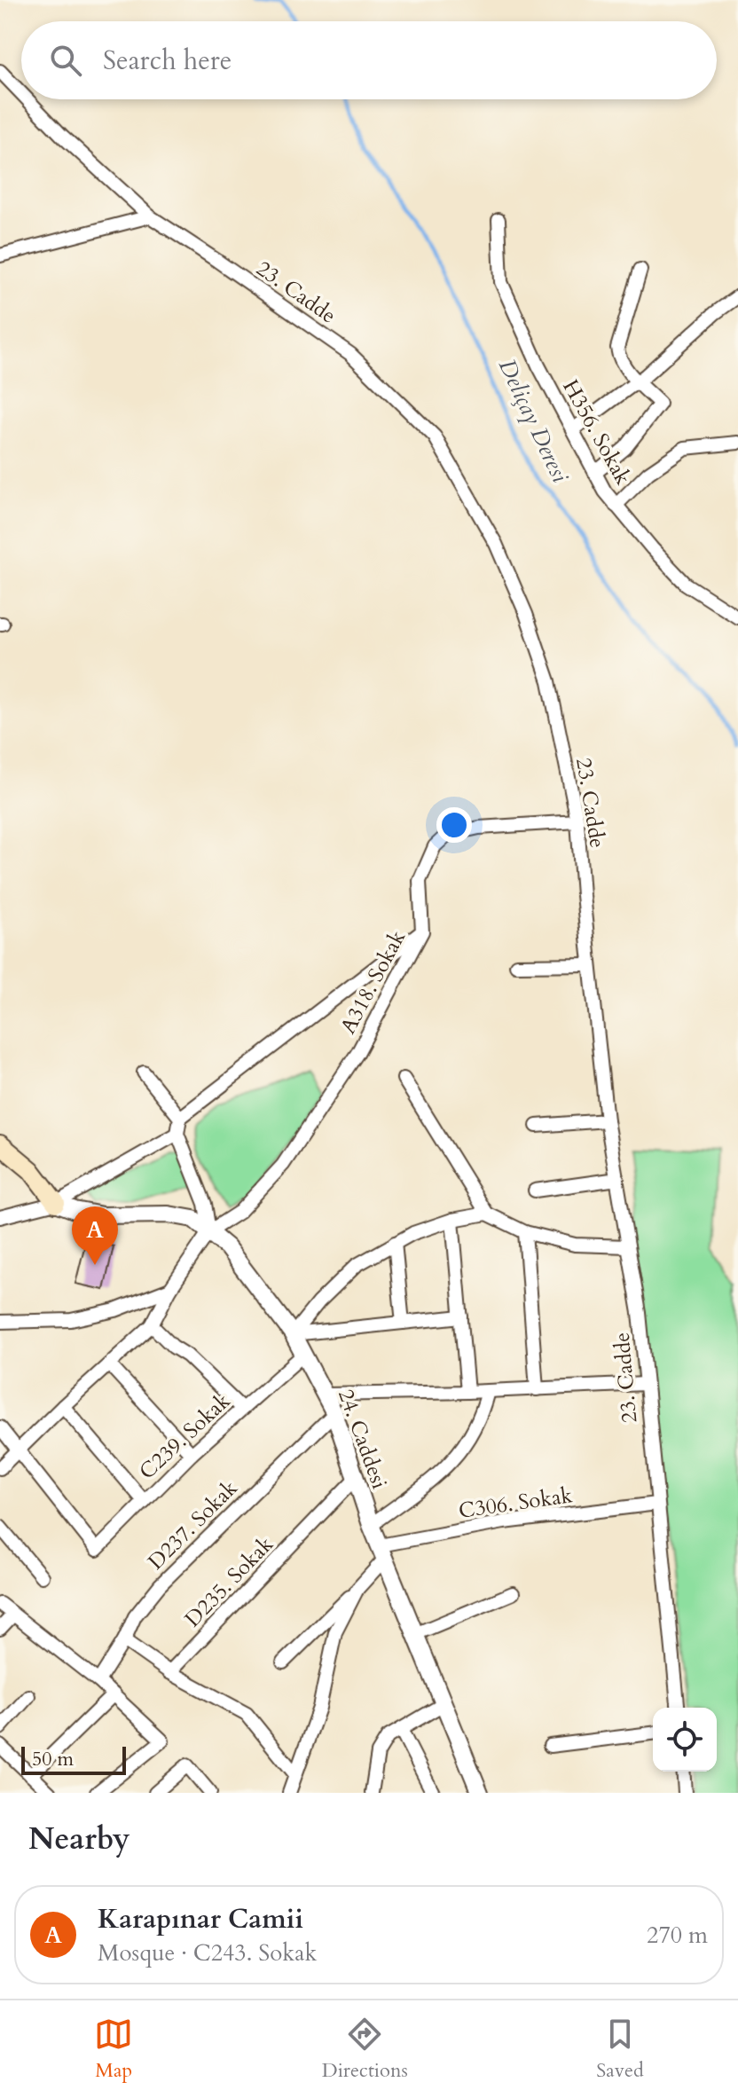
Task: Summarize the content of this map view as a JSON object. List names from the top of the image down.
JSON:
{
  "streets": {
    "street": [
      "23. Cadde",
      "H356. Sokak",
      "A318. Sokak",
      "C239. Sokak",
      "24. Caddesi",
      "C306. Sokak",
      "D237. Sokak",
      "D235. Sokak"
    ]
  },
  "crossings": [
    ["23. Cadde", "A318. Sokak"],
    ["23. Cadde", "C306. Sokak"],
    ["A318. Sokak", "24. Caddesi"],
    ["C239. Sokak", "24. Caddesi"],
    ["24. Caddesi", "C306. Sokak"],
    ["24. Caddesi", "D237. Sokak"],
    ["24. Caddesi", "D235. Sokak"]
  ],
  "water": ["Deliçay Deresi"],
  "scale_bar": "50 m",
  "page": {
    "search": "Search here",
    "pins": "A",
    "scale": "50 m",
    "heading": "Nearby",
    "list": [
      {
        "mark": "A",
        "name": "Karapınar Camii",
        "note": "Mosque · C243. Sokak",
        "value": "270 m"
      }
    ],
    "nav": ["Map", "Directions", "Saved"]
  }
}
